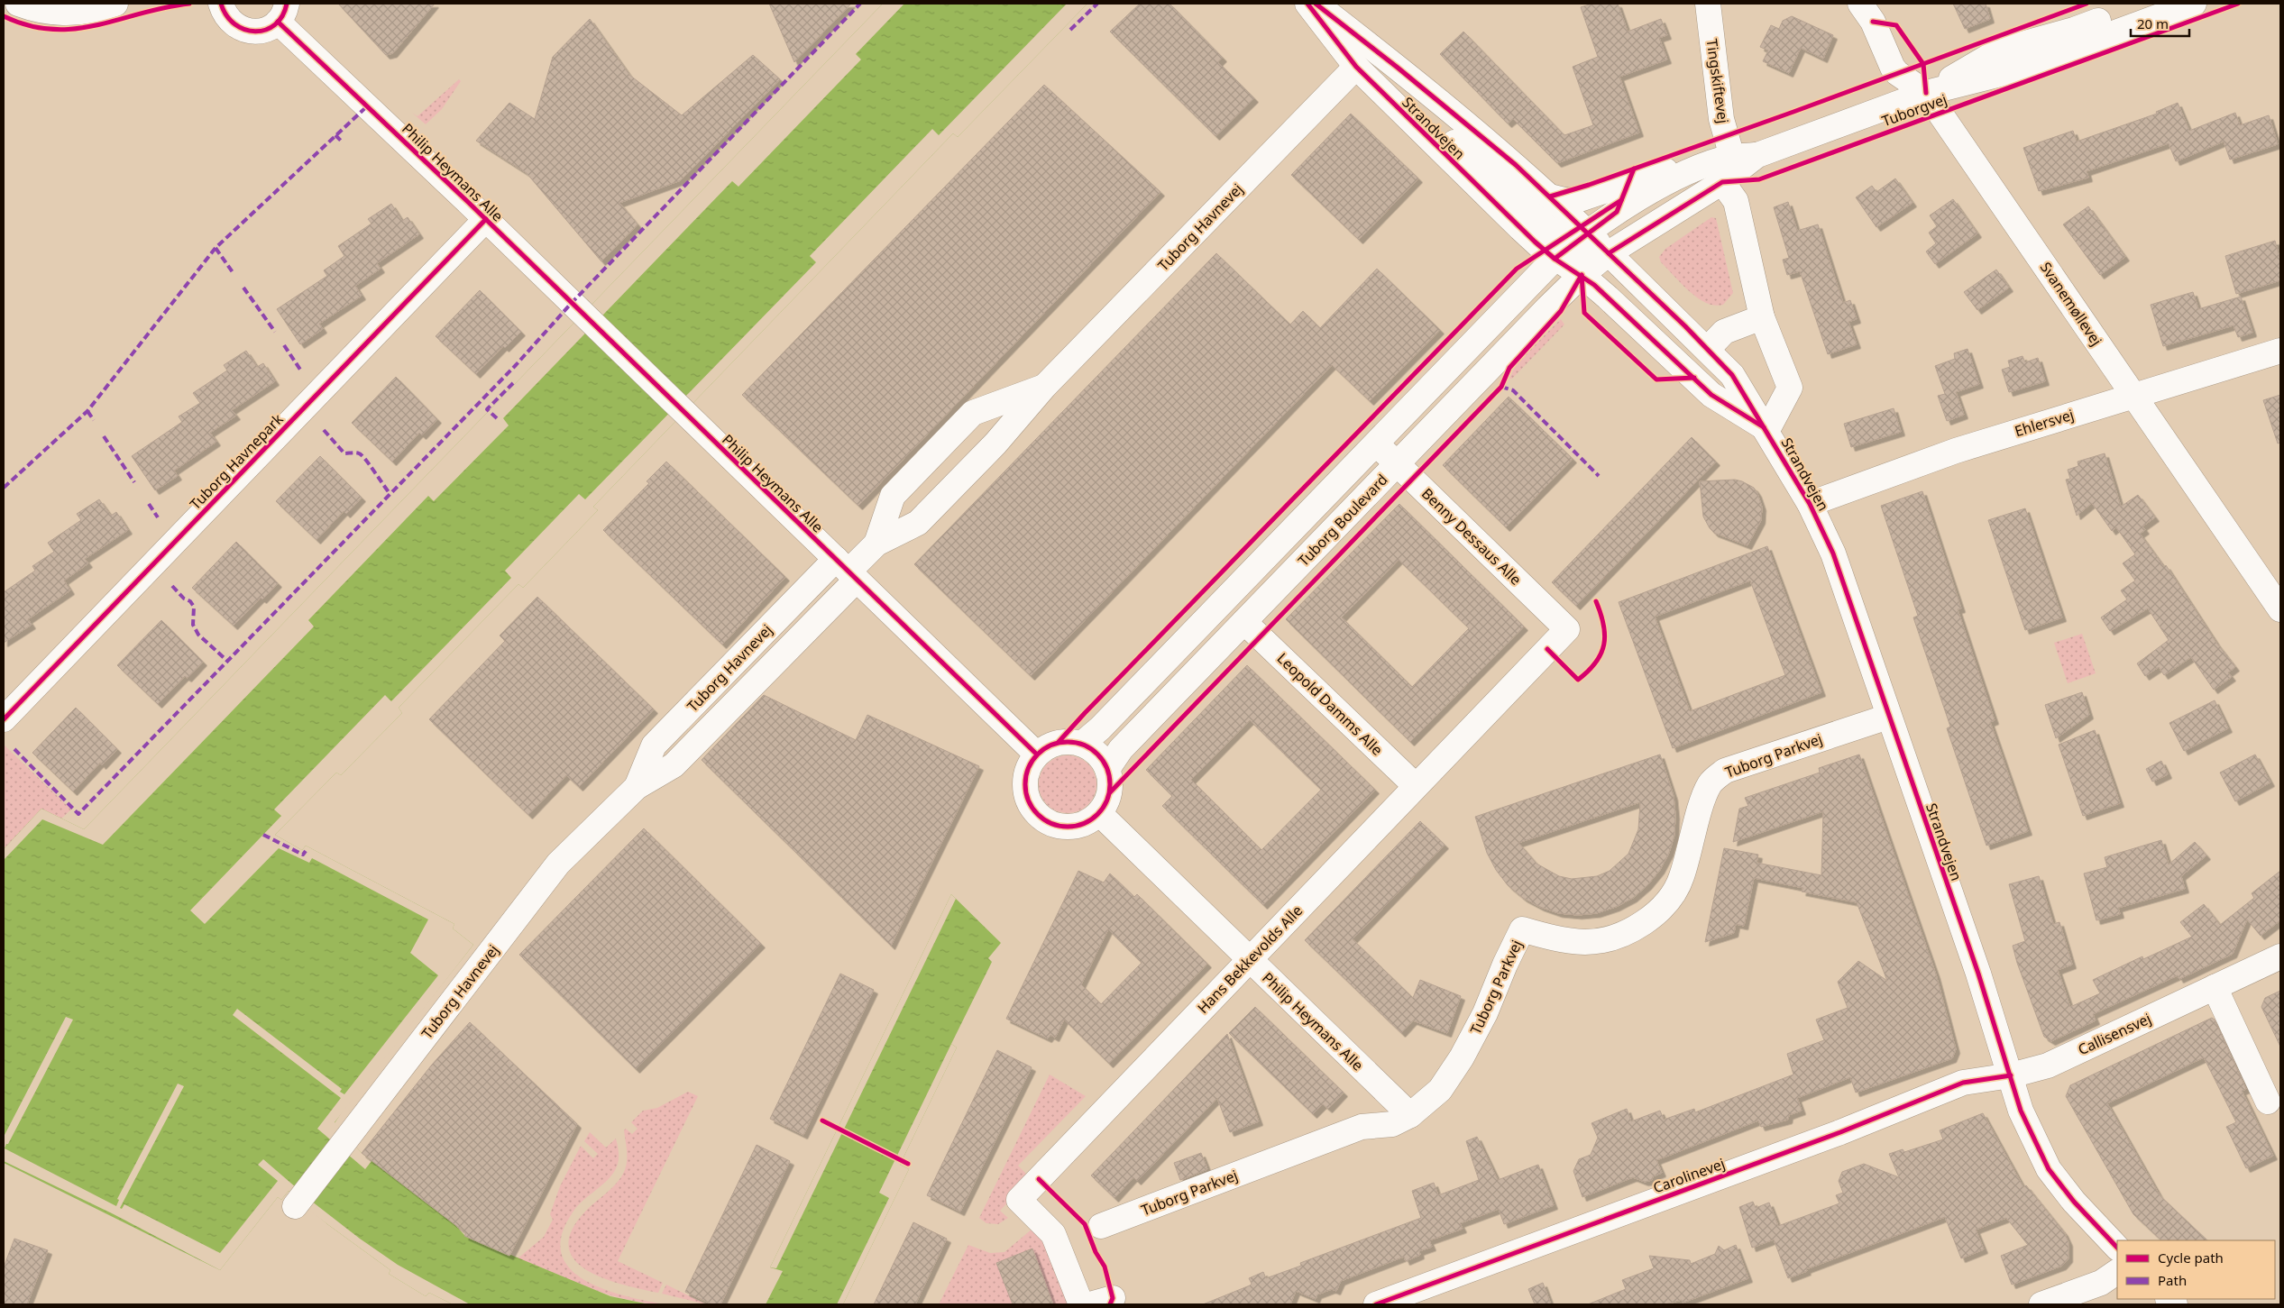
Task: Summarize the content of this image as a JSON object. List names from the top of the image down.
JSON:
{
  "streets": {
    "street": [
      "Tingskiftevej",
      "Tuborgvej",
      "Strandvejen",
      "Philip Heymans Alle",
      "Tuborg Havnevej",
      "Svanemøllevej",
      "Ehlersvej",
      "Tuborg Havnepark",
      "Tuborg Boulevard",
      "Benny Dessaus Alle",
      "Leopold Damms Alle",
      "Tuborg Parkvej",
      "Hans Bekkevolds Alle",
      "Callisensvej",
      "Carolinevej"
    ]
  },
  "crossings": [
    ["Tingskiftevej", "Tuborgvej"],
    ["Tuborgvej", "Strandvejen"],
    ["Tuborgvej", "Svanemøllevej"],
    ["Tuborgvej", "Tuborg Boulevard"],
    ["Strandvejen", "Tuborg Havnevej"],
    ["Strandvejen", "Ehlersvej"],
    ["Strandvejen", "Tuborg Boulevard"],
    ["Strandvejen", "Tuborg Parkvej"],
    ["Strandvejen", "Callisensvej"],
    ["Strandvejen", "Carolinevej"],
    ["Philip Heymans Alle", "Tuborg Havnevej"],
    ["Philip Heymans Alle", "Tuborg Havnepark"],
    ["Philip Heymans Alle", "Tuborg Boulevard"],
    ["Philip Heymans Alle", "Tuborg Parkvej"],
    ["Philip Heymans Alle", "Hans Bekkevolds Alle"],
    ["Svanemøllevej", "Ehlersvej"],
    ["Tuborg Boulevard", "Benny Dessaus Alle"],
    ["Tuborg Boulevard", "Leopold Damms Alle"],
    ["Benny Dessaus Alle", "Hans Bekkevolds Alle"],
    ["Leopold Damms Alle", "Hans Bekkevolds Alle"],
    ["Callisensvej", "Carolinevej"]
  ],
  "legend": ["Cycle path", "Path"],
  "scale_bar": "20 m"
}
